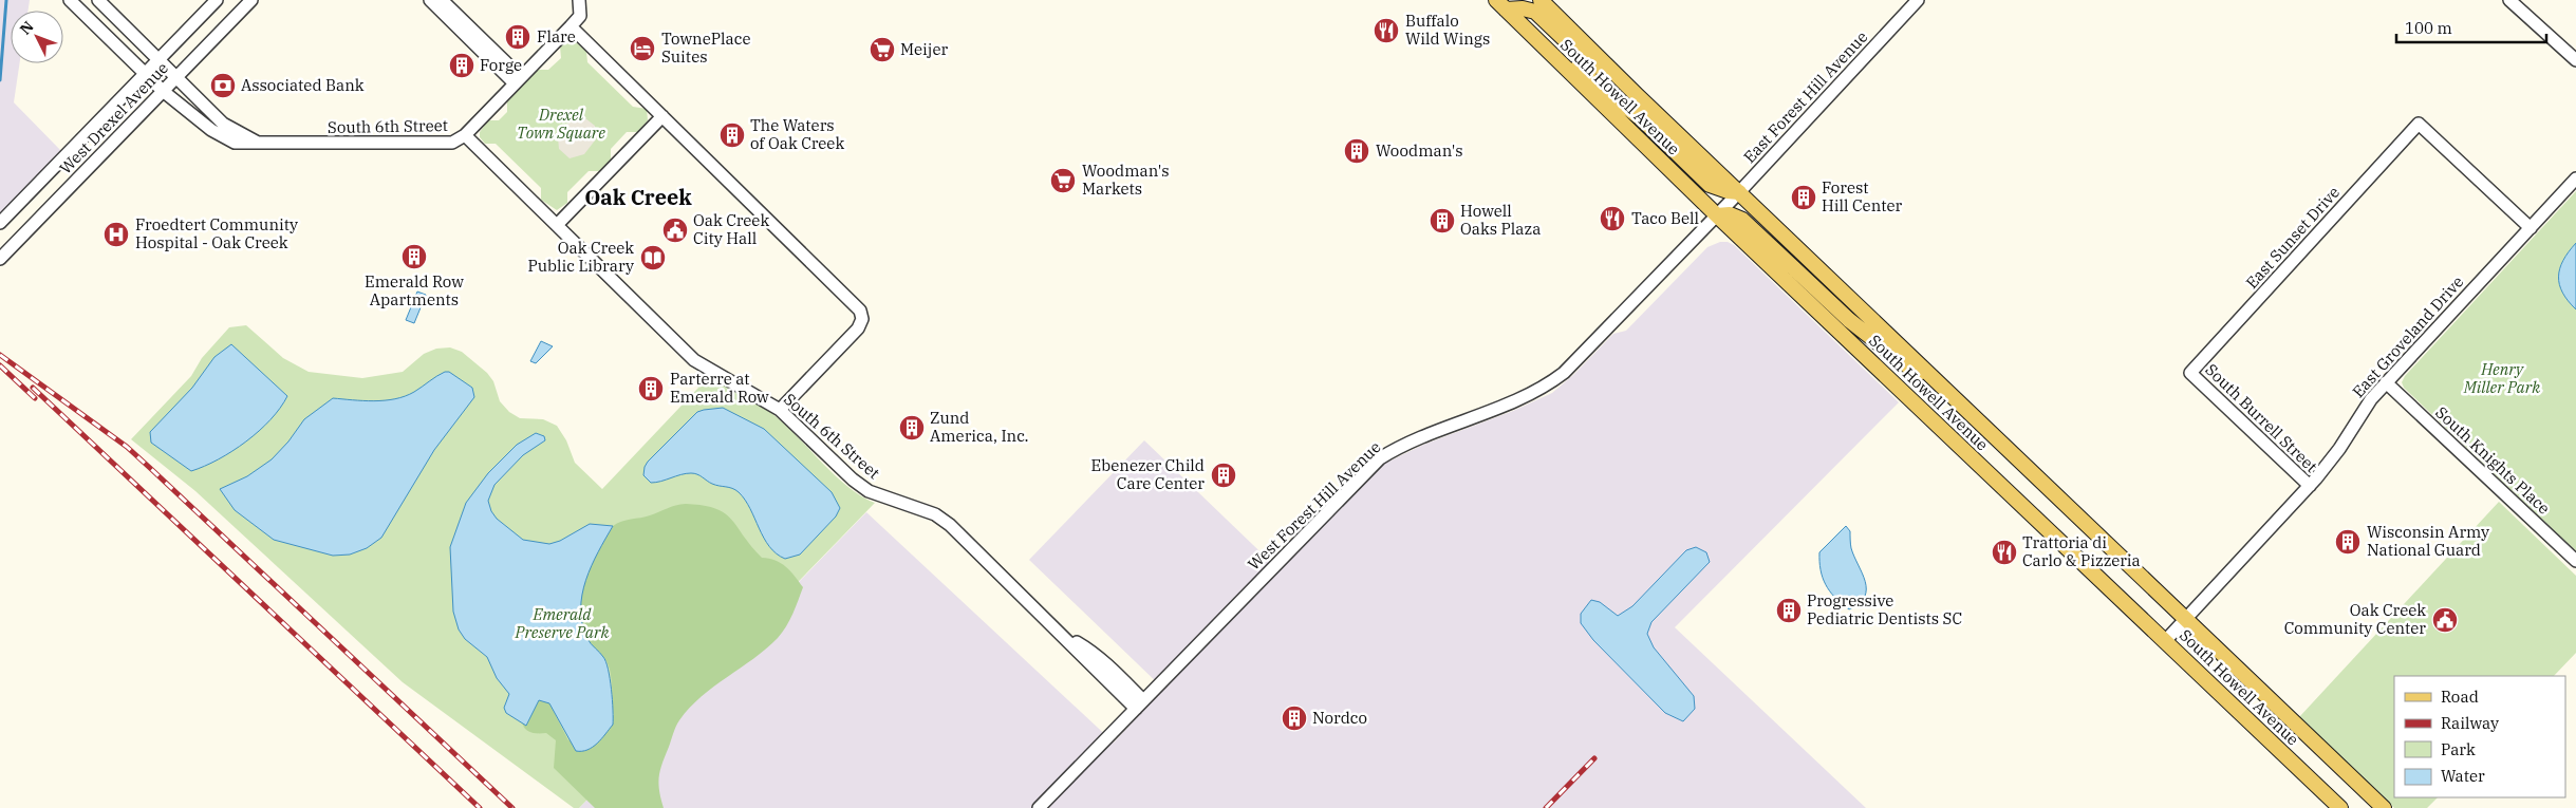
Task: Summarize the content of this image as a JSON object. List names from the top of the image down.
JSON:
{
  "streets": {
    "main road": ["South Howell Avenue"],
    "street": [
      "East Forest Hill Avenue",
      "West Drexel Avenue",
      "South 6th Street",
      "East Sunset Drive",
      "East Groveland Drive",
      "South Burrell Street",
      "South Knights Place",
      "West Forest Hill Avenue"
    ]
  },
  "crossings": [
    ["South Howell Avenue", "East Forest Hill Avenue"],
    ["South Howell Avenue", "East Groveland Drive"],
    ["South Howell Avenue", "West Forest Hill Avenue"],
    ["East Forest Hill Avenue", "West Forest Hill Avenue"],
    ["West Drexel Avenue", "South 6th Street"],
    ["South 6th Street", "West Forest Hill Avenue"],
    ["East Sunset Drive", "East Groveland Drive"],
    ["East Sunset Drive", "South Burrell Street"],
    ["East Groveland Drive", "South Burrell Street"],
    ["East Groveland Drive", "South Knights Place"]
  ],
  "districts": ["Oak Creek"],
  "parks": ["Drexel Town Square", "Henry Miller Park", "Emerald Preserve Park"],
  "places": {
    "restaurant": ["Buffalo Wild Wings", "Taco Bell", "Trattoria di Carlo & Pizzeria"],
    "building": [
      "Flare",
      "Forge",
      "The Waters of Oak Creek",
      "Woodman's",
      "Forest Hill Center",
      "Howell Oaks Plaza",
      "Emerald Row Apartments",
      "Parterre at Emerald Row",
      "Zund America, Inc.",
      "Ebenezer Child Care Center",
      "Wisconsin Army National Guard",
      "Progressive Pediatric Dentists SC",
      "Nordco"
    ],
    "hotel": ["TownePlace Suites"],
    "supermarket": ["Meijer", "Woodman's Markets"],
    "bank": ["Associated Bank"],
    "public building": ["Oak Creek City Hall", "Oak Creek Community Center"],
    "hospital": ["Froedtert Community Hospital - Oak Creek"],
    "library": ["Oak Creek Public Library"]
  },
  "legend": [
    "Road",
    "Railway",
    "Park",
    "Water"
  ],
  "scale_bar": "100 m",
  "north": "top left"
}
